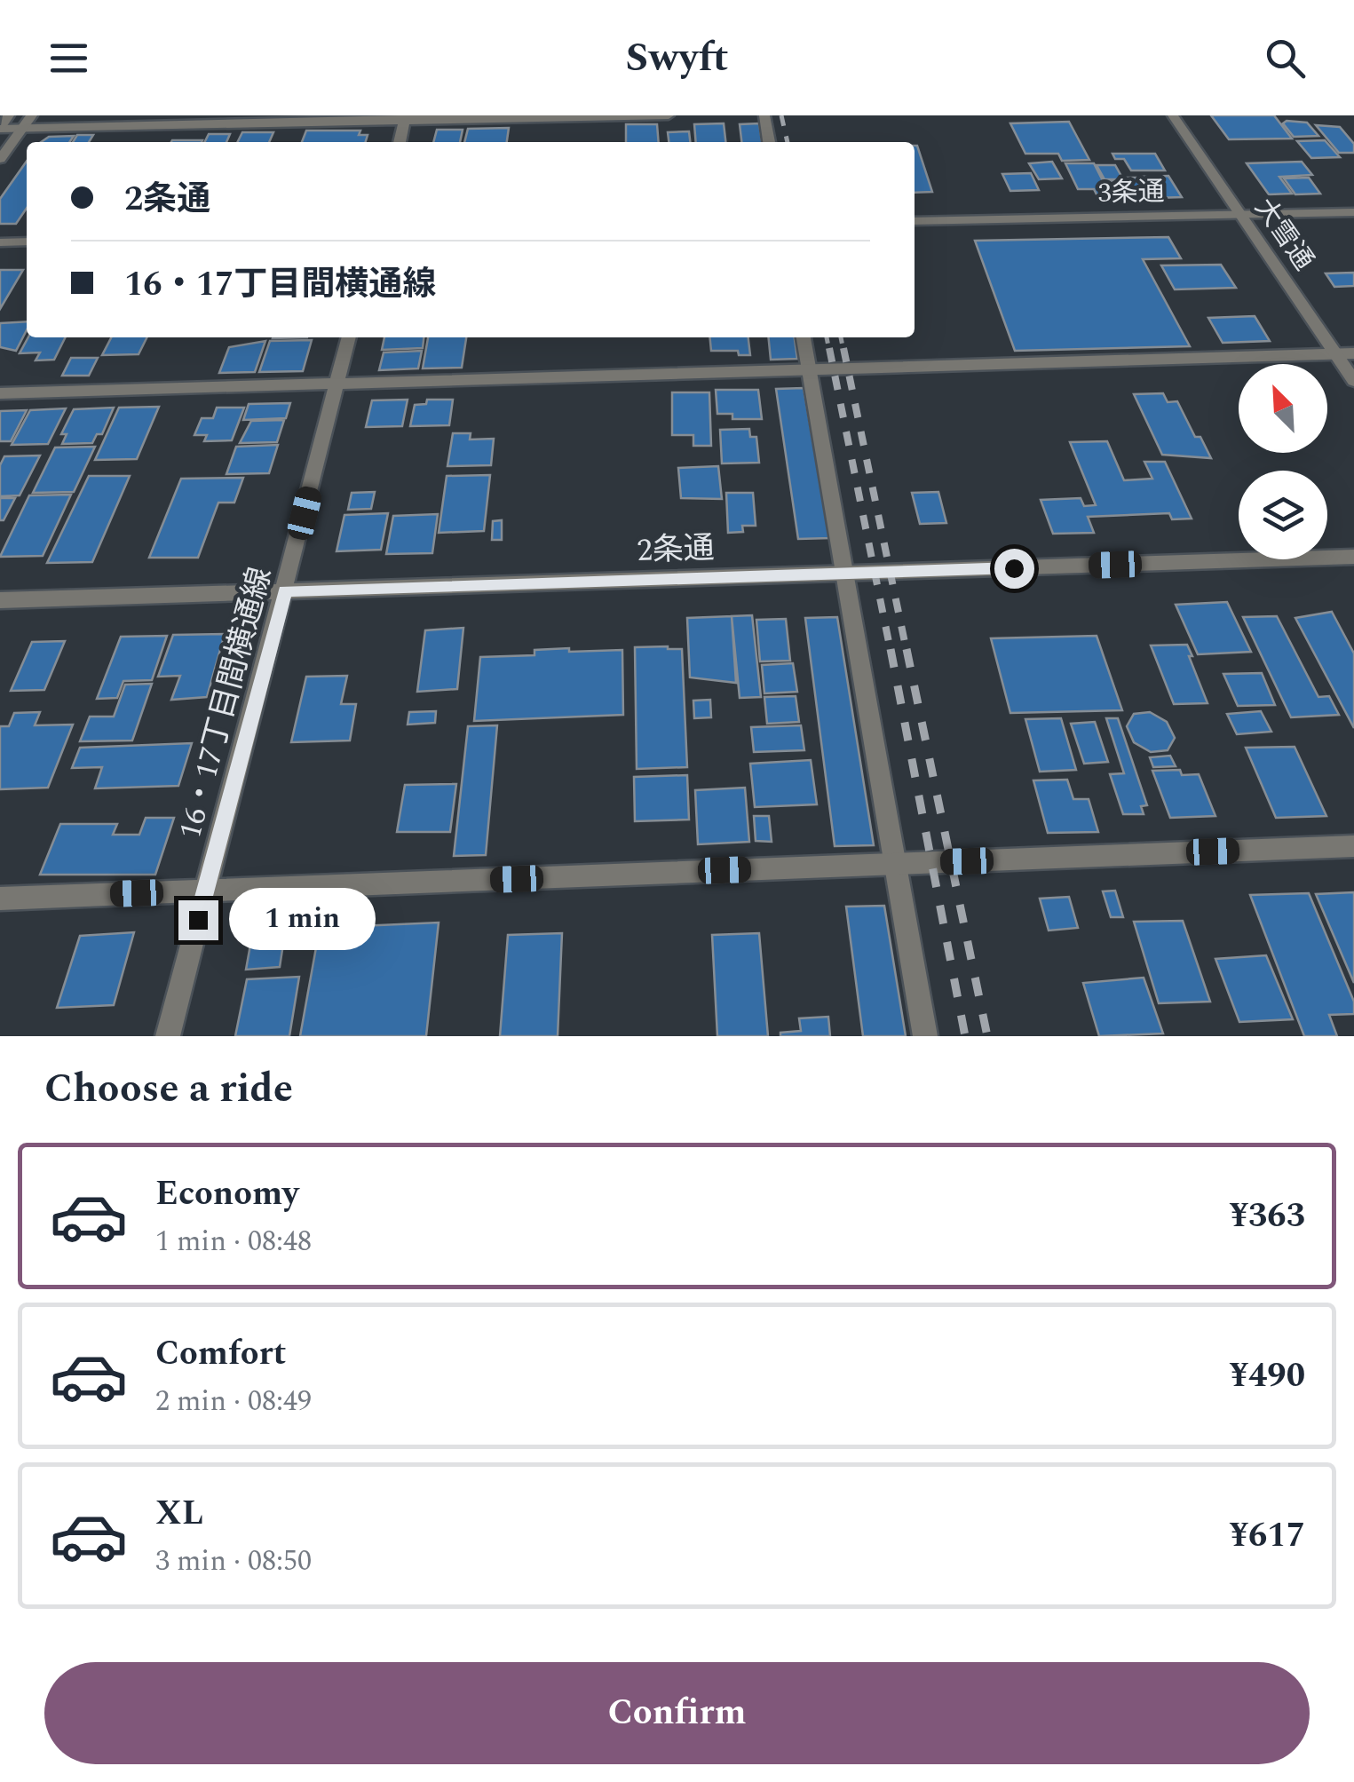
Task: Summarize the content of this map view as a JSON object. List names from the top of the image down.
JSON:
{
  "streets": {
    "street": [
      "3条通",
      "大雪通",
      "2条通",
      "16・17丁目間横通線"
    ]
  },
  "crossings": [
    ["3条通", "大雪通"],
    ["2条通", "16・17丁目間横通線"]
  ],
  "north": "top left",
  "page": {
    "header": "Swyft",
    "banner": ["2条通", "16・17丁目間横通線"],
    "bubble": "1 min",
    "heading": "Choose a ride",
    "list": [
      {
        "name": "Economy",
        "note": "1 min · 08:48",
        "value": "¥363"
      },
      {
        "name": "Comfort",
        "note": "2 min · 08:49",
        "value": "¥490"
      },
      {
        "name": "XL",
        "note": "3 min · 08:50",
        "value": "¥617"
      }
    ],
    "buttons": "Confirm"
  }
}
